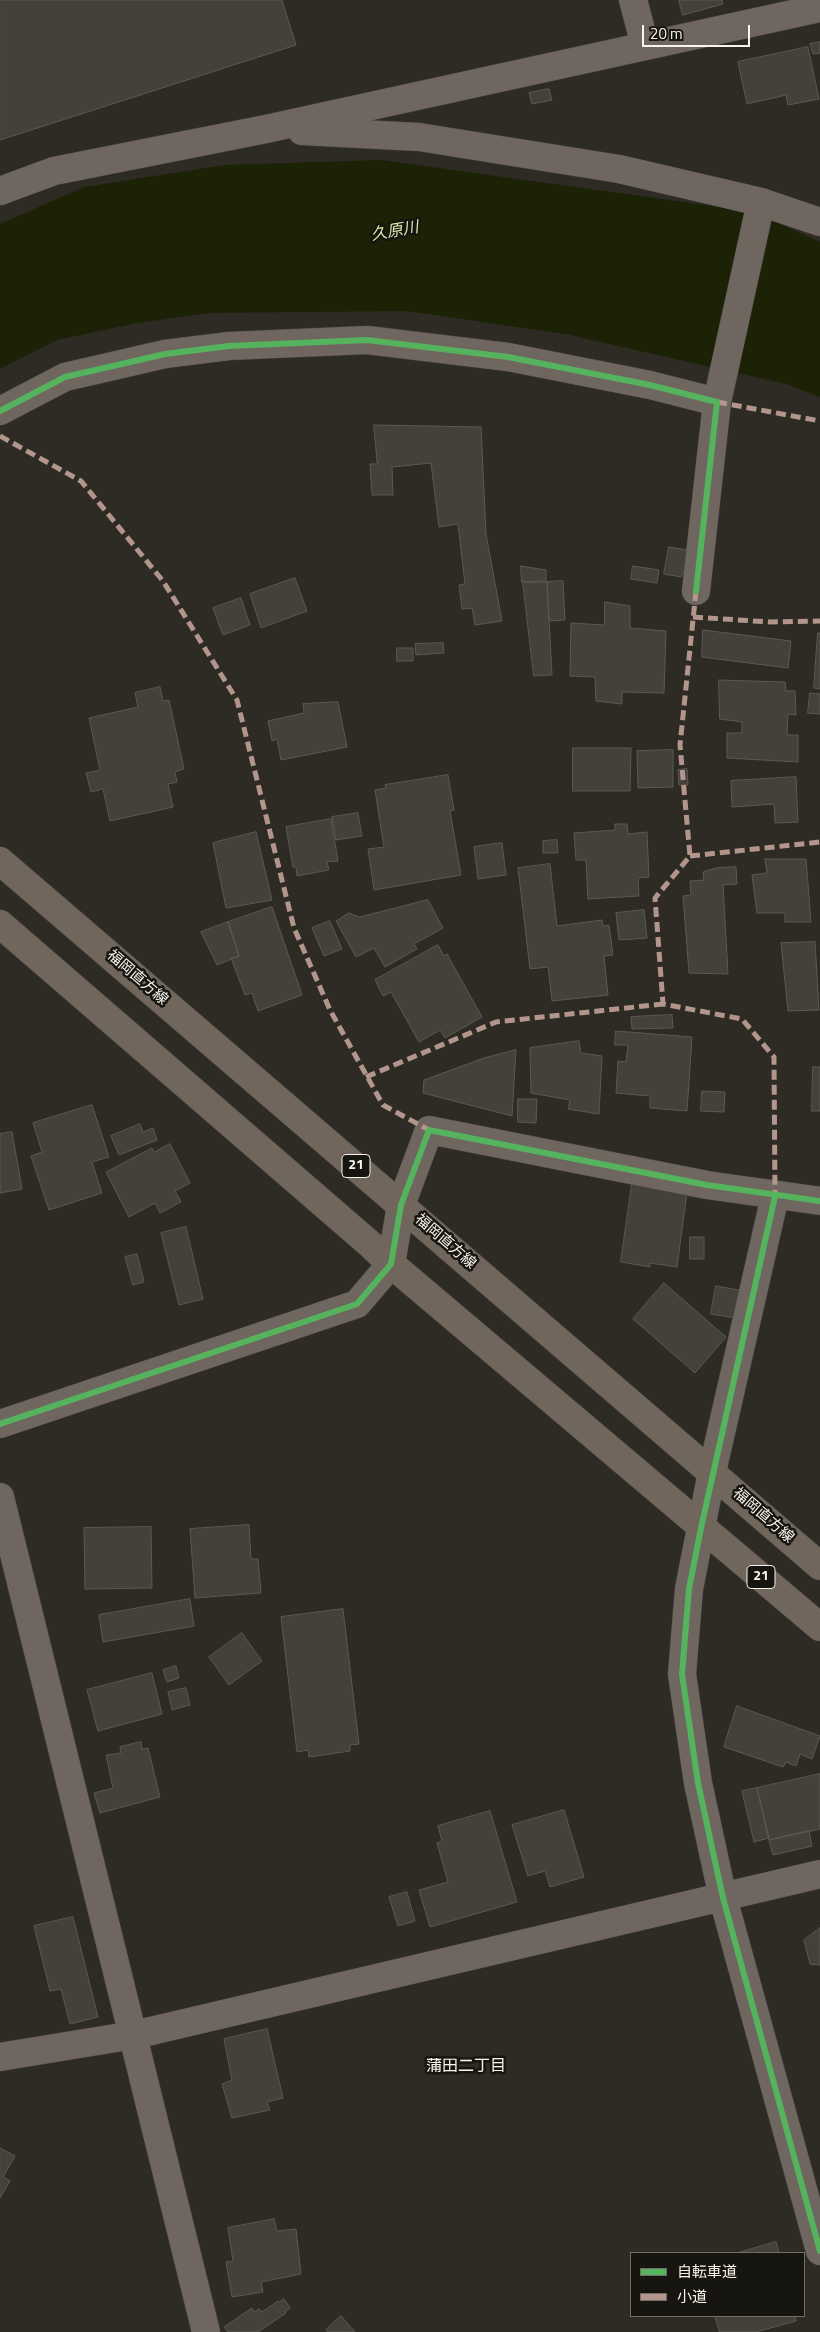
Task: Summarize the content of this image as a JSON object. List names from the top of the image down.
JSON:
{
  "streets": {
    "main road": ["福岡直方線", "21"]
  },
  "districts": ["蒲田二丁目"],
  "water": ["久原川"],
  "legend": ["自転車道", "小道"],
  "scale_bar": "20 m"
}
